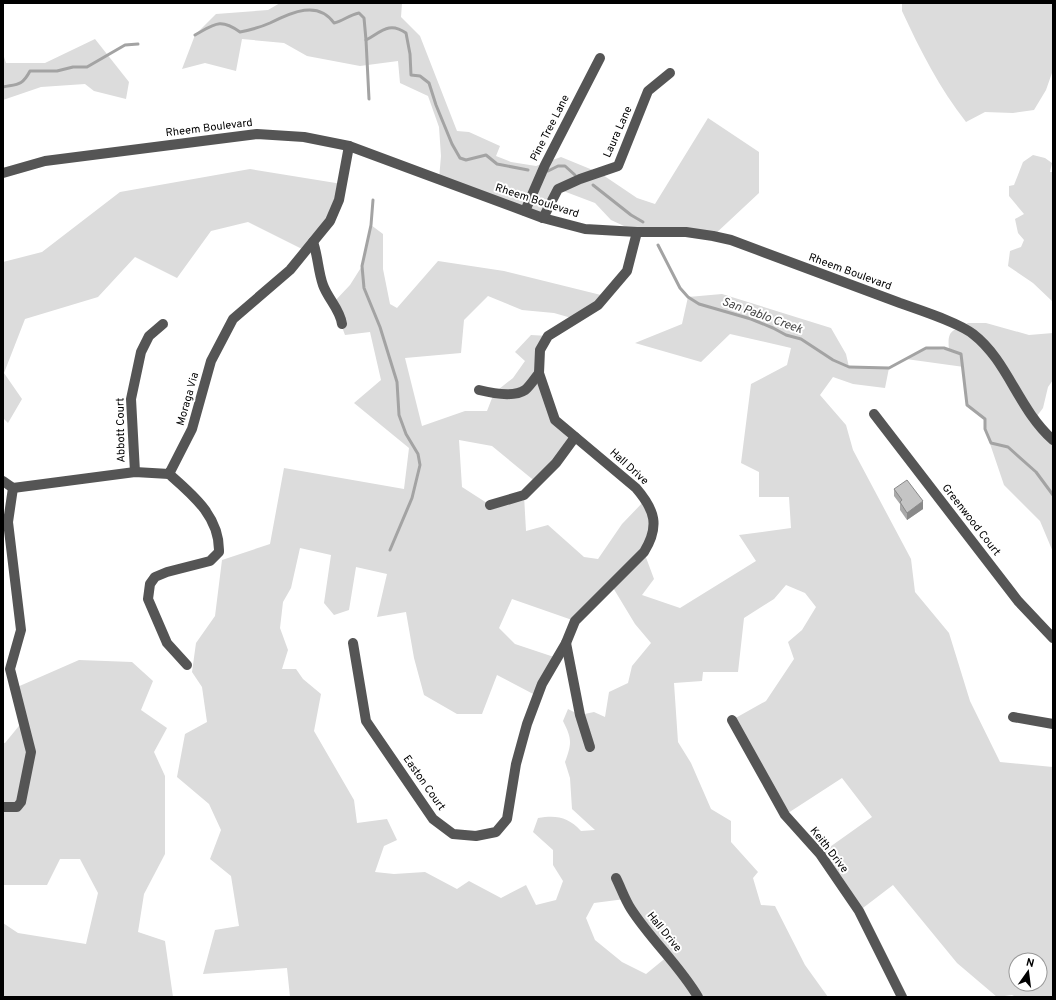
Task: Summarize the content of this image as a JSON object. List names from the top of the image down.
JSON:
{
  "streets": {
    "street": [
      "Rheem Boulevard",
      "Pine Tree Lane",
      "Laura Lane",
      "Moraga Via",
      "Abbott Court",
      "Hall Drive",
      "Greenwood Court",
      "Easton Court",
      "Keith Drive"
    ]
  },
  "crossings": [
    ["Rheem Boulevard", "Pine Tree Lane"],
    ["Rheem Boulevard", "Laura Lane"],
    ["Rheem Boulevard", "Moraga Via"],
    ["Rheem Boulevard", "Hall Drive"],
    ["Hall Drive", "Easton Court"]
  ],
  "water": ["San Pablo Creek"],
  "north": "top"
}
